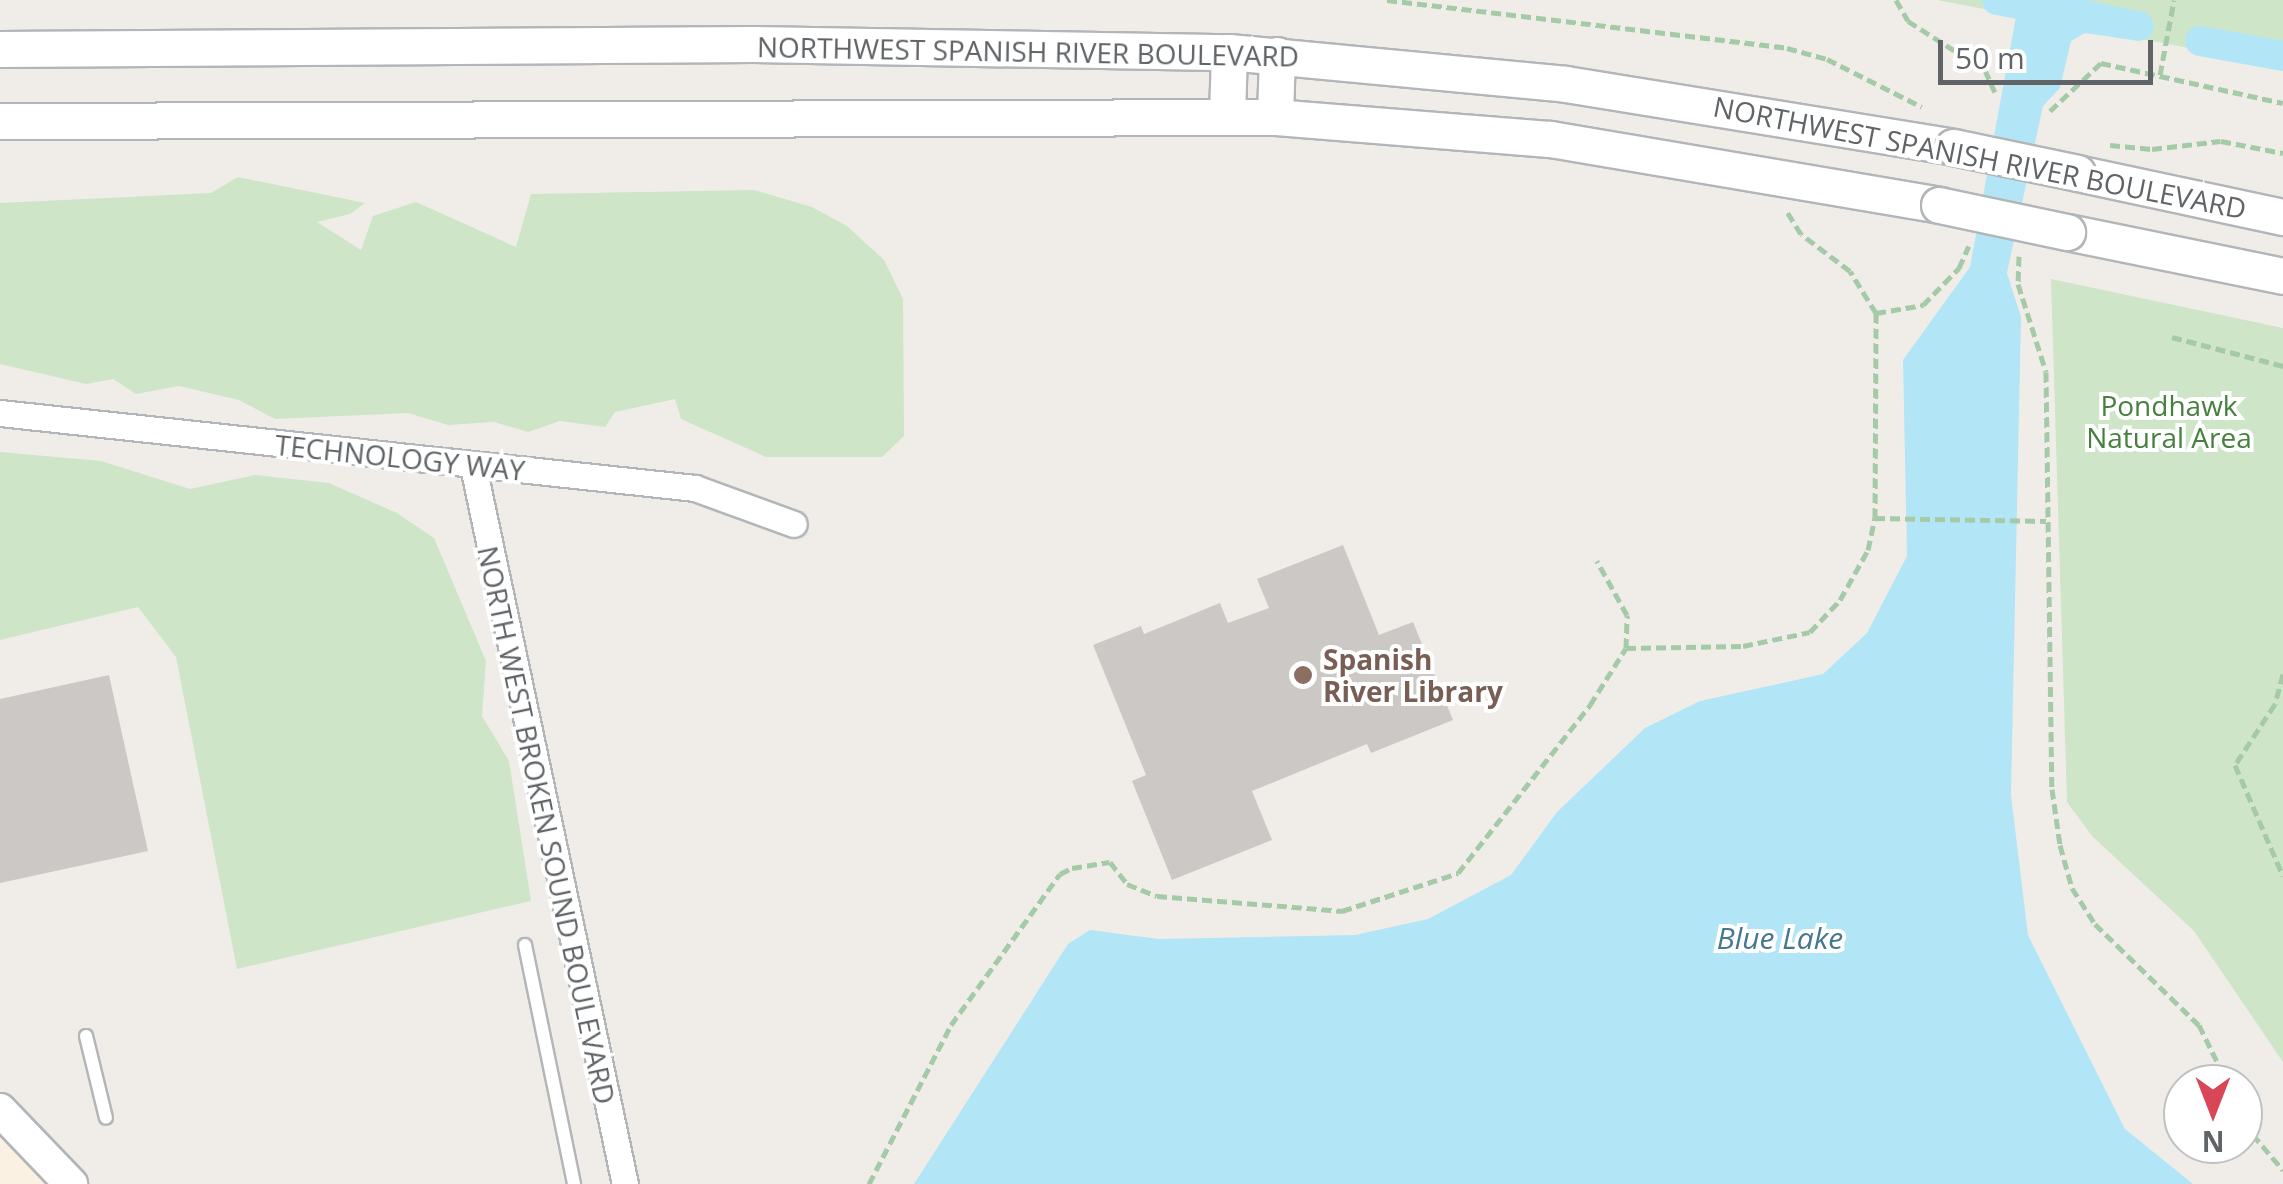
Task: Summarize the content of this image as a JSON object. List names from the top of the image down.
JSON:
{
  "streets": {
    "main road": ["NORTHWEST SPANISH RIVER BOULEVARD"],
    "street": ["TECHNOLOGY WAY", "NORTH WEST BROKEN SOUND BOULEVARD"]
  },
  "crossings": [
    ["TECHNOLOGY WAY", "NORTH WEST BROKEN SOUND BOULEVARD"]
  ],
  "water": ["Blue Lake"],
  "parks": ["Pondhawk Natural Area"],
  "places": ["Spanish River Library"],
  "scale_bar": "50 m",
  "north": "bottom"
}
